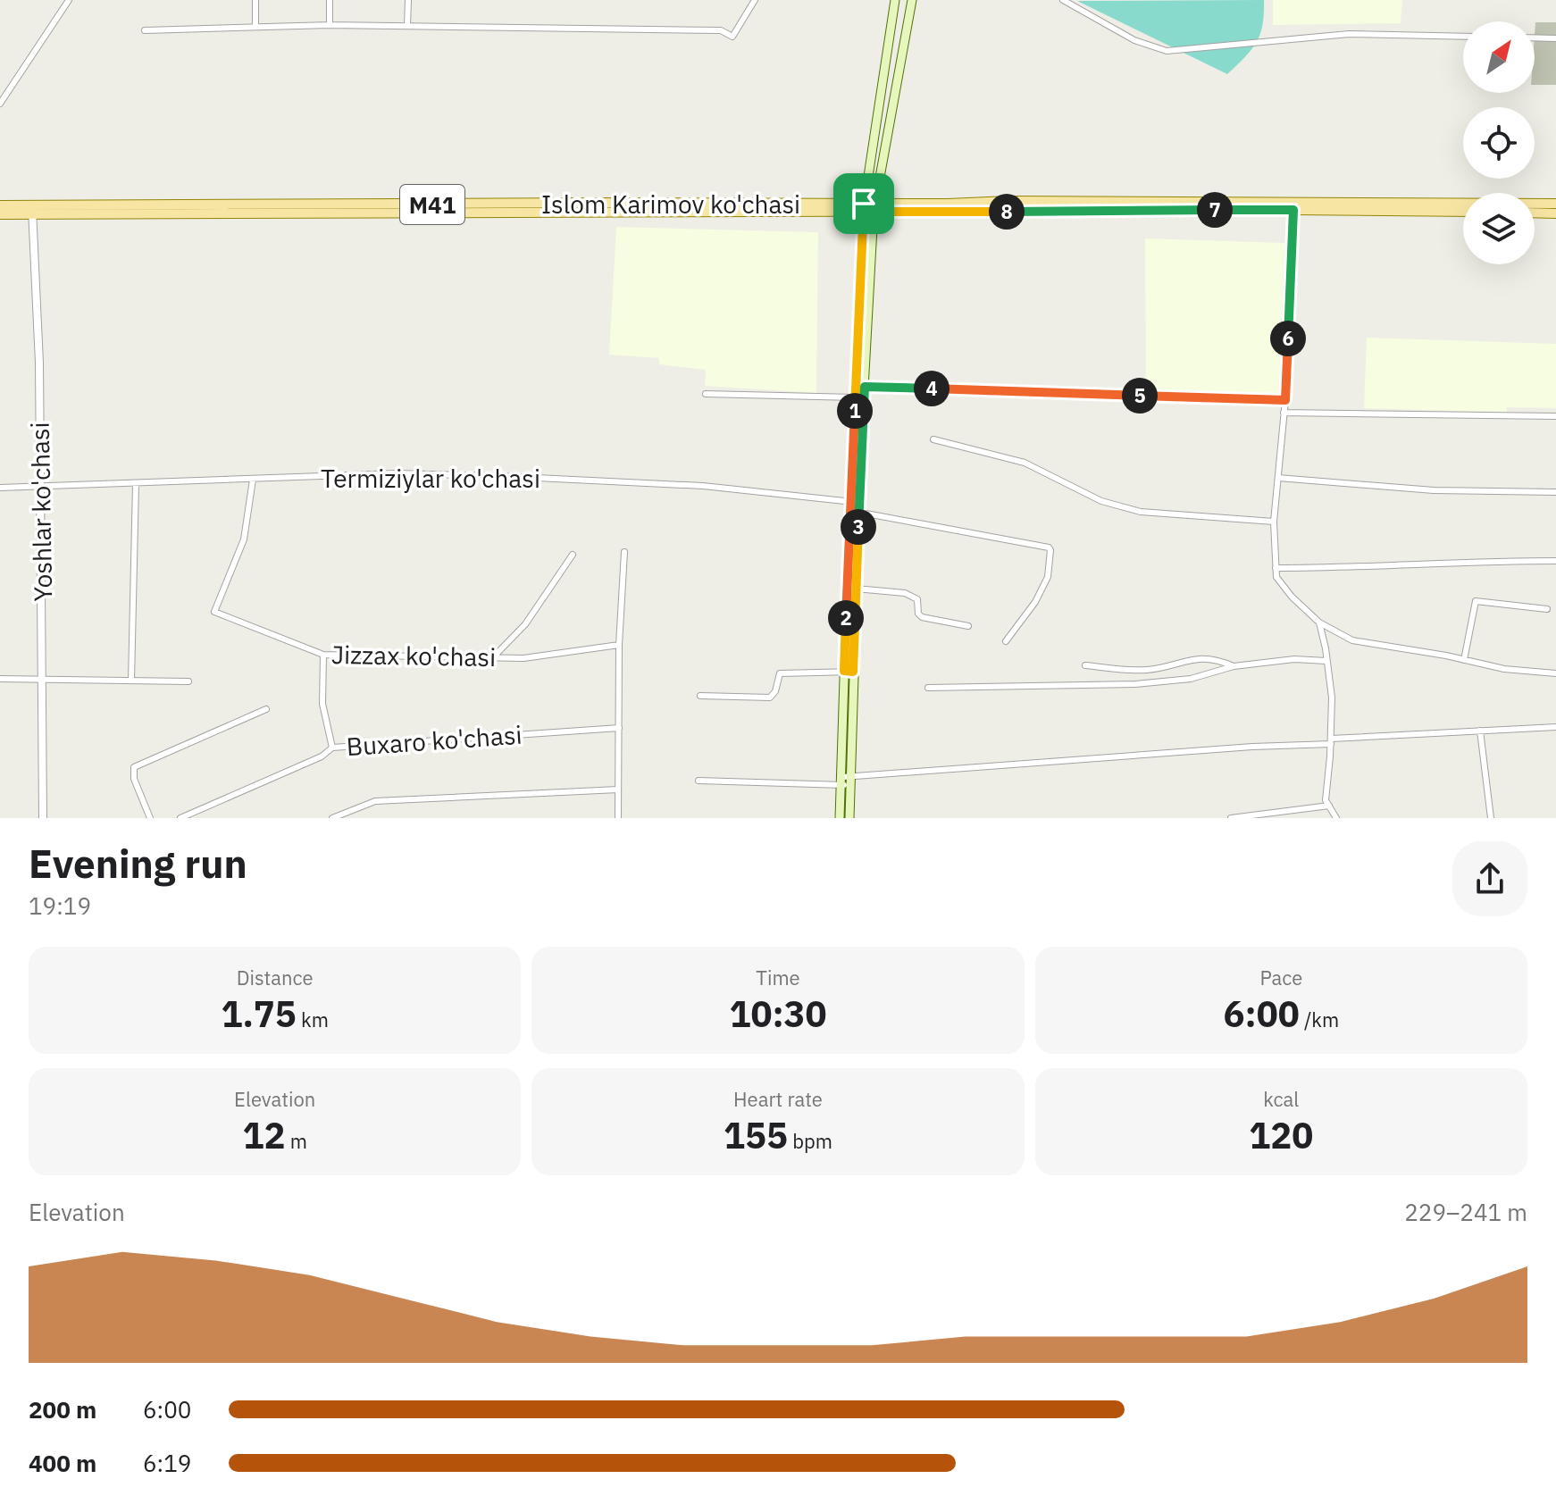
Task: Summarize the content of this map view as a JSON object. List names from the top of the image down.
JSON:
{
  "streets": {
    "main road": ["Islom Karimov ko'chasi", "M41"],
    "street": [
      "Termiziylar ko'chasi",
      "Yoshlar ko'chasi",
      "Jizzax ko'chasi",
      "Buxaro ko'chasi"
    ]
  },
  "crossings": [
    ["Islom Karimov ko'chasi", "Yoshlar ko'chasi"],
    ["Termiziylar ko'chasi", "Yoshlar ko'chasi"],
    ["Termiziylar ko'chasi", "Jizzax ko'chasi"]
  ],
  "north": "top right",
  "page": {
    "pins": [
      "7",
      "8",
      "6",
      "4",
      "5",
      "1",
      "3",
      "2"
    ],
    "heading": ["Evening run", "19:19"],
    "stats": [
      ["Distance", "1.75 km"],
      ["Time", "10:30"],
      ["Pace", "6:00 /km"],
      ["Elevation", "12 m"],
      ["Heart rate", "155 bpm"],
      ["kcal", "120"]
    ],
    "chart": ["Elevation", "229–241 m"],
    "list": [
      {
        "name": "200 m",
        "note": "6:00"
      },
      {
        "name": "400 m",
        "note": "6:19"
      }
    ]
  }
}
